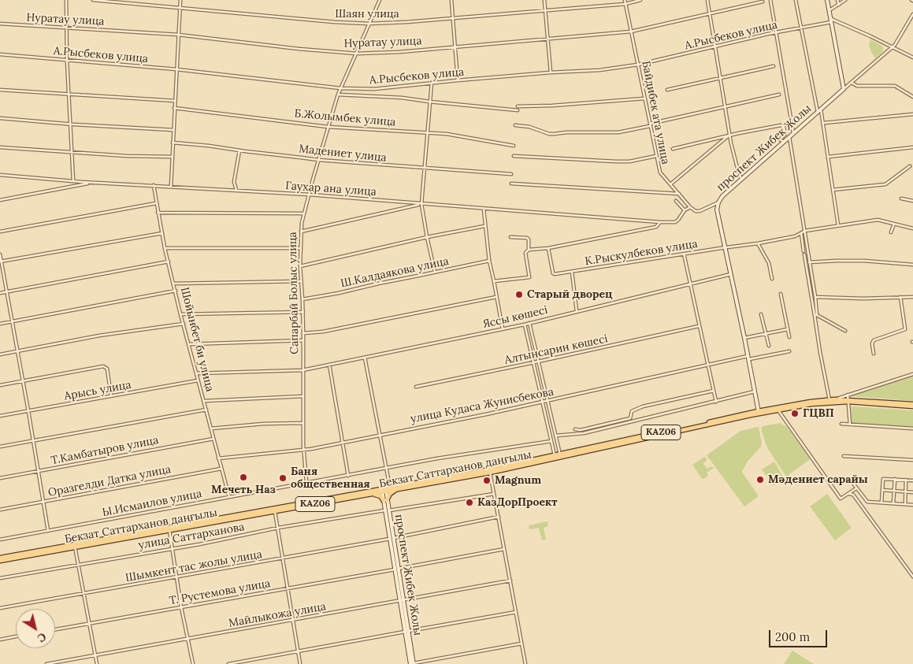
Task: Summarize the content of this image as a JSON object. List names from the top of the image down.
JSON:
{
  "streets": {
    "main road": ["проспект Жибек Жолы", "KАZ06", "Бекзат Саттарханов даңғылы"],
    "street": [
      "Шаян улица",
      "Нуратау улица",
      "А.Рысбеков улица",
      "Байдибек ата улица",
      "Б.Жолымбек улица",
      "Мадениет улица",
      "Гаухар ана улица",
      "К.Рыскулбеков улица",
      "Ш.Калдаякова улица",
      "Сапарбай Болыс улица",
      "Яссы көшесі",
      "Шойынбет би улица",
      "Алтынсарин көшесі",
      "Арысь улица",
      "улица Кудаса Жунисбекова",
      "Т.Камбатыров улица",
      "Оразгелди Датка улица",
      "Ы.Исмаилов улица",
      "улица Саттарханова",
      "Шымкент тас жолы улица",
      "Т. Рустемова улица",
      "Майлыкожа улица"
    ]
  },
  "crossings": [
    ["Шаян улица", "Байдибек ата улица"],
    ["Шаян улица", "Сапарбай Болыс улица"],
    ["Нуратау улица", "Байдибек ата улица"],
    ["Нуратау улица", "Сапарбай Болыс улица"],
    ["А.Рысбеков улица", "Байдибек ата улица"],
    ["А.Рысбеков улица", "Сапарбай Болыс улица"],
    ["Б.Жолымбек улица", "Сапарбай Болыс улица"],
    ["проспект Жибек Жолы", "К.Рыскулбеков улица"],
    ["проспект Жибек Жолы", "Яссы көшесі"],
    ["проспект Жибек Жолы", "улица Кудаса Жунисбекова"],
    ["проспект Жибек Жолы", "Бекзат Саттарханов даңғылы"],
    ["проспект Жибек Жолы", "улица Саттарханова"],
    ["проспект Жибек Жолы", "Шымкент тас жолы улица"],
    ["проспект Жибек Жолы", "Т. Рустемова улица"],
    ["проспект Жибек Жолы", "Майлыкожа улица"],
    ["Мадениет улица", "Сапарбай Болыс улица"],
    ["Гаухар ана улица", "Сапарбай Болыс улица"],
    ["Гаухар ана улица", "Шойынбет би улица"],
    ["Ш.Калдаякова улица", "Сапарбай Болыс улица"],
    ["Сапарбай Болыс улица", "Яссы көшесі"],
    ["Сапарбай Болыс улица", "улица Кудаса Жунисбекова"],
    ["Сапарбай Болыс улица", "Ы.Исмаилов улица"],
    ["Яссы көшесі", "Шойынбет би улица"],
    ["Шойынбет би улица", "Арысь улица"],
    ["Шойынбет би улица", "улица Кудаса Жунисбекова"],
    ["Шойынбет би улица", "Т.Камбатыров улица"],
    ["Шойынбет би улица", "Оразгелди Датка улица"],
    ["Шойынбет би улица", "Ы.Исмаилов улица"]
  ],
  "places": [
    "Старый дворец",
    "ГЦВП",
    "Мечеть Наз",
    "Баня общественная",
    "Мәдениет сарайы",
    "Magnum",
    "КазДорПроект"
  ],
  "scale_bar": "200 m",
  "north": "bottom right"
}
